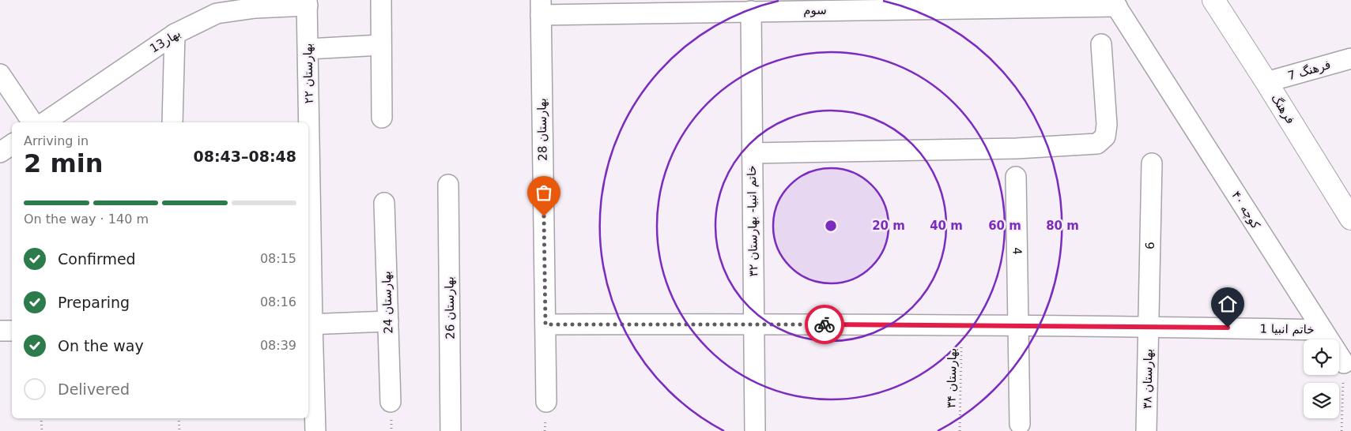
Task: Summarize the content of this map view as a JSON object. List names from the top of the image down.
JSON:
{
  "streets": {
    "street": [
      "سوم",
      "بهار13",
      "فرهنگ 7",
      "بهارستان ۲۲",
      "فرهنگ",
      "بهارستان 28",
      "کوچه ۴۰",
      "خاتم انبیا- بهارستان ۳۲",
      "6",
      "4",
      "بهارستان 24",
      "بهارستان 26",
      "خاتم انبیا 1",
      "بهارستان ۳۸"
    ],
    "path": ["بهارستان ۳۴"]
  },
  "crossings": [
    ["سوم", "بهارستان 28"],
    ["سوم", "کوچه ۴۰"],
    ["سوم", "خاتم انبیا- بهارستان ۳۲"],
    ["بهار13", "بهارستان ۲۲"],
    ["فرهنگ 7", "فرهنگ"],
    ["بهارستان 28", "خاتم انبیا 1"],
    ["کوچه ۴۰", "خاتم انبیا 1"],
    ["خاتم انبیا- بهارستان ۳۲", "خاتم انبیا 1"],
    ["6", "خاتم انبیا 1"],
    ["6", "بهارستان ۳۸"],
    ["4", "خاتم انبیا 1"],
    ["خاتم انبیا 1", "بهارستان ۳۴"],
    ["خاتم انبیا 1", "بهارستان ۳۸"]
  ],
  "page": {
    "heading": ["2 min", "Arriving in", "08:43–08:48"],
    "bar": "On the way · 140 m",
    "list": [
      ["Confirmed", "08:15"],
      ["Preparing", "08:16"],
      ["On the way", "08:39"],
      "Delivered"
    ]
  },
  "rings": [
    "20 m",
    "40 m",
    "60 m",
    "80 m"
  ]
}
